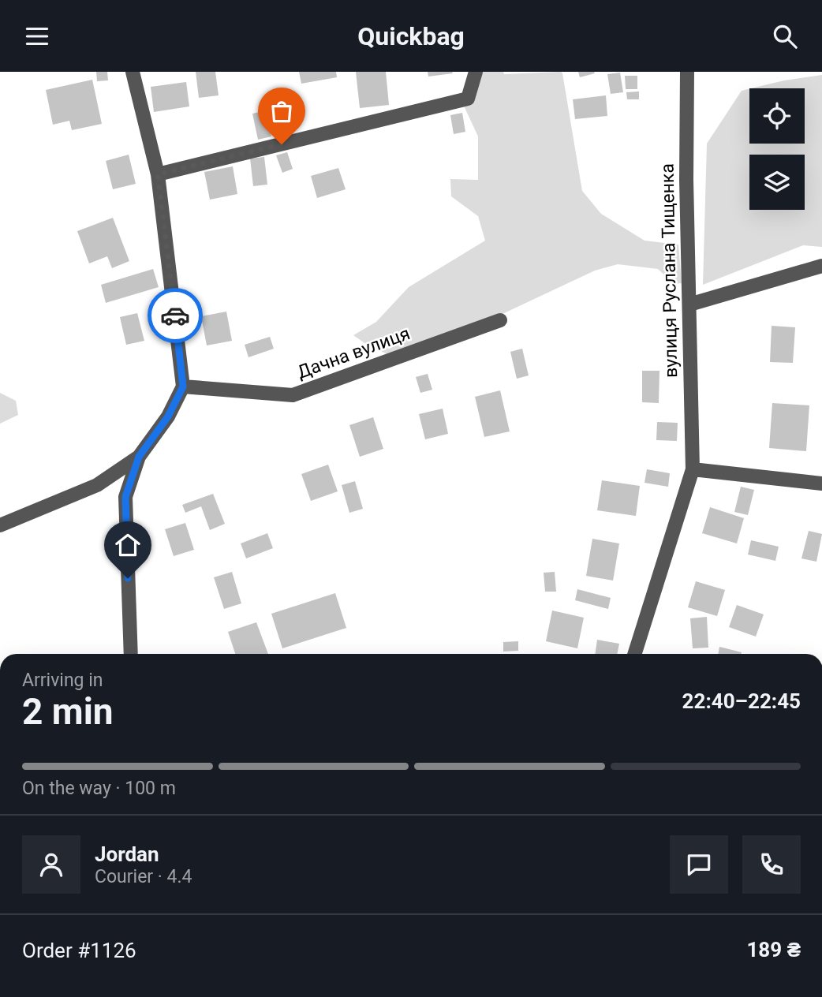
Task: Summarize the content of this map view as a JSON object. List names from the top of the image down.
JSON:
{
  "streets": {
    "street": ["вулиця Руслана Тищенка", "Дачна вулиця"]
  },
  "page": {
    "header": "Quickbag",
    "heading": ["2 min", "Arriving in", "22:40–22:45"],
    "panel": [
      "Jordan",
      "Courier · 4.4",
      "Order #1126",
      "189 ₴"
    ],
    "bar": "On the way · 100 m"
  }
}
